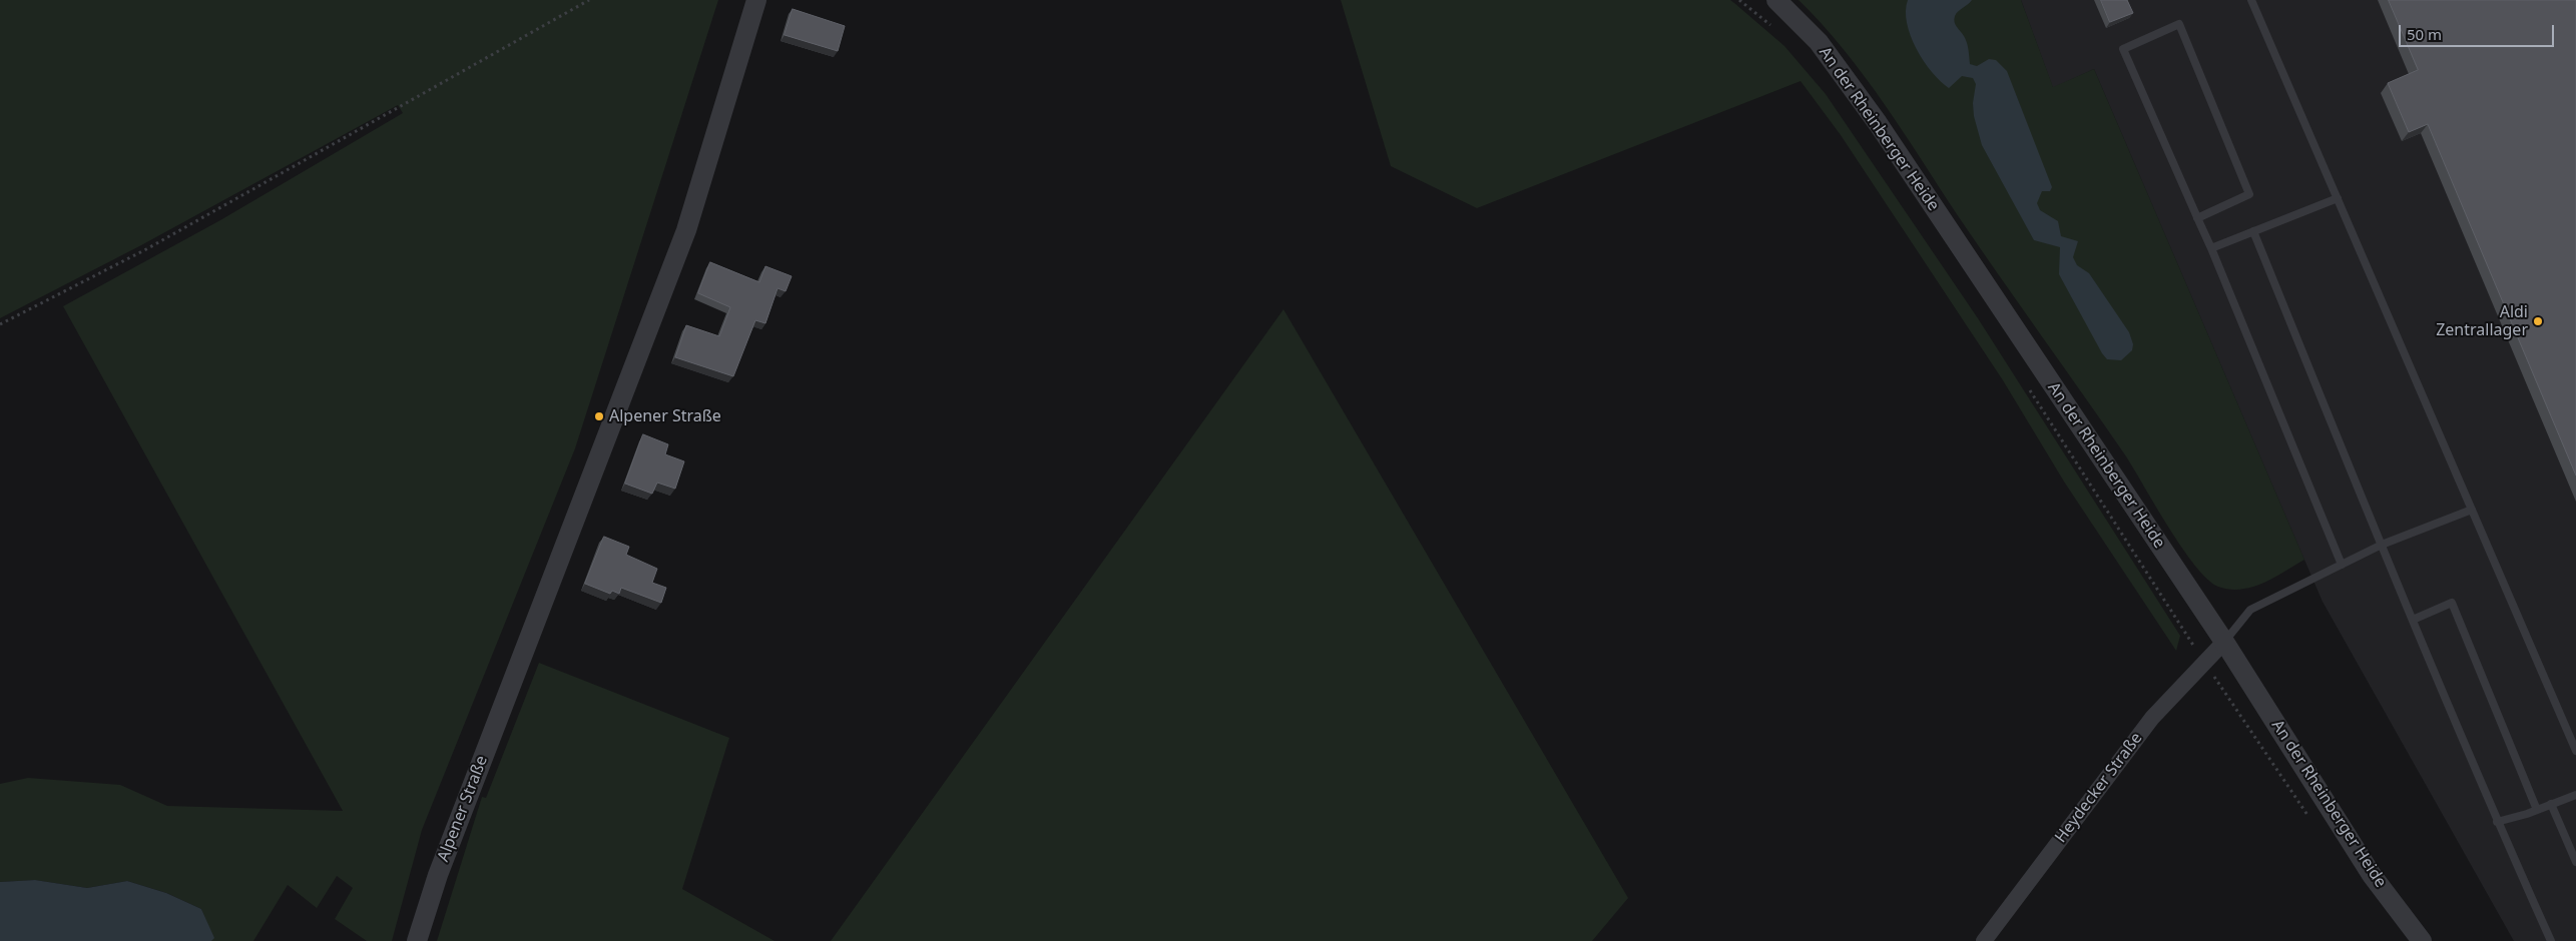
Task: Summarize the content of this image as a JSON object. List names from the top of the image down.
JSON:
{
  "streets": {
    "street": ["An der Rheinberger Heide", "Heydecker Straße", "Alpener Straße"]
  },
  "crossings": [
    ["An der Rheinberger Heide", "Heydecker Straße"]
  ],
  "places": ["Aldi Zentrallager", "Alpener Straße"],
  "scale_bar": "50 m"
}
